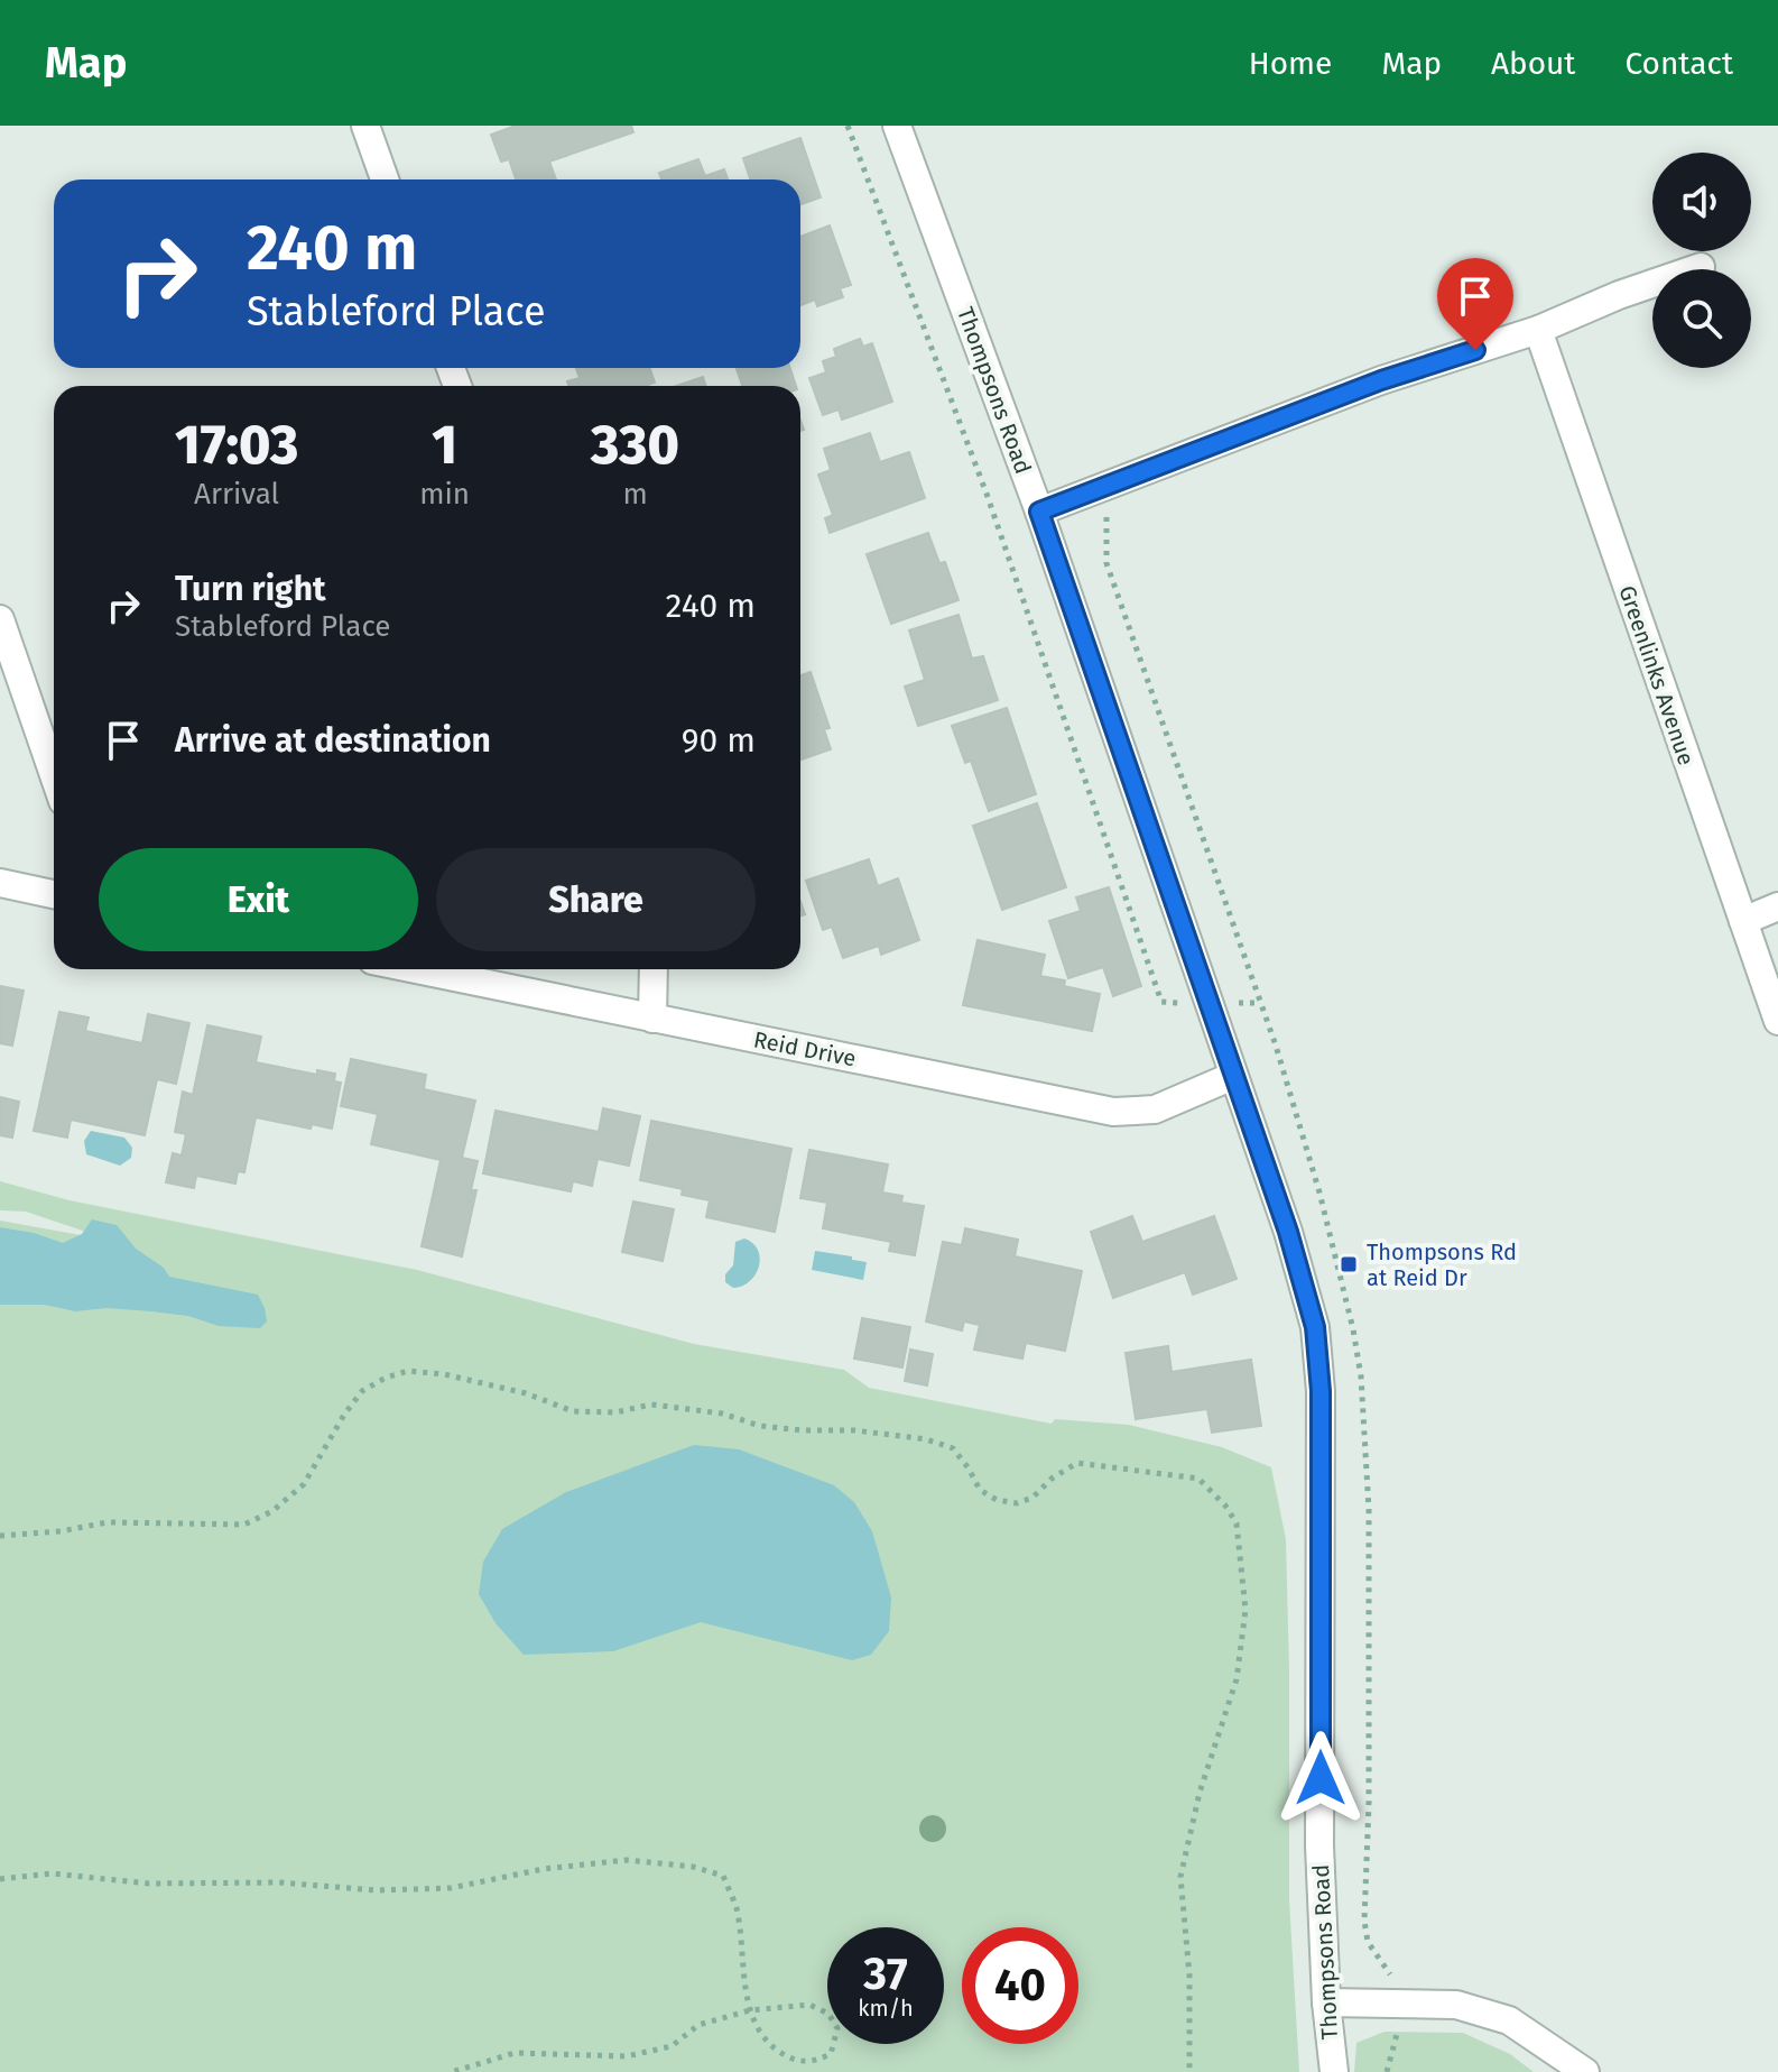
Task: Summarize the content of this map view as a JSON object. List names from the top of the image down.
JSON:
{
  "streets": {
    "street": ["Thompsons Road", "Greenlinks Avenue", "Reid Drive"]
  },
  "crossings": [
    ["Thompsons Road", "Reid Drive"]
  ],
  "places": {
    "transit": ["Thompsons Rd at Reid Dr"]
  },
  "page": {
    "header": "Map",
    "nav": [
      "Home",
      "Map",
      "About",
      "Contact"
    ],
    "turn": ["240 m", "Stableford Place"],
    "eta": [
      "17:03",
      "Arrival",
      "1",
      "min",
      "330",
      "m"
    ],
    "list": [
      {
        "name": "Turn right",
        "note": "Stableford Place",
        "value": "240 m"
      },
      {
        "name": "Arrive at destination",
        "value": "90 m"
      }
    ],
    "buttons": ["Exit", "Share"],
    "speed": "37 km/h",
    "limit": "40"
  }
}
